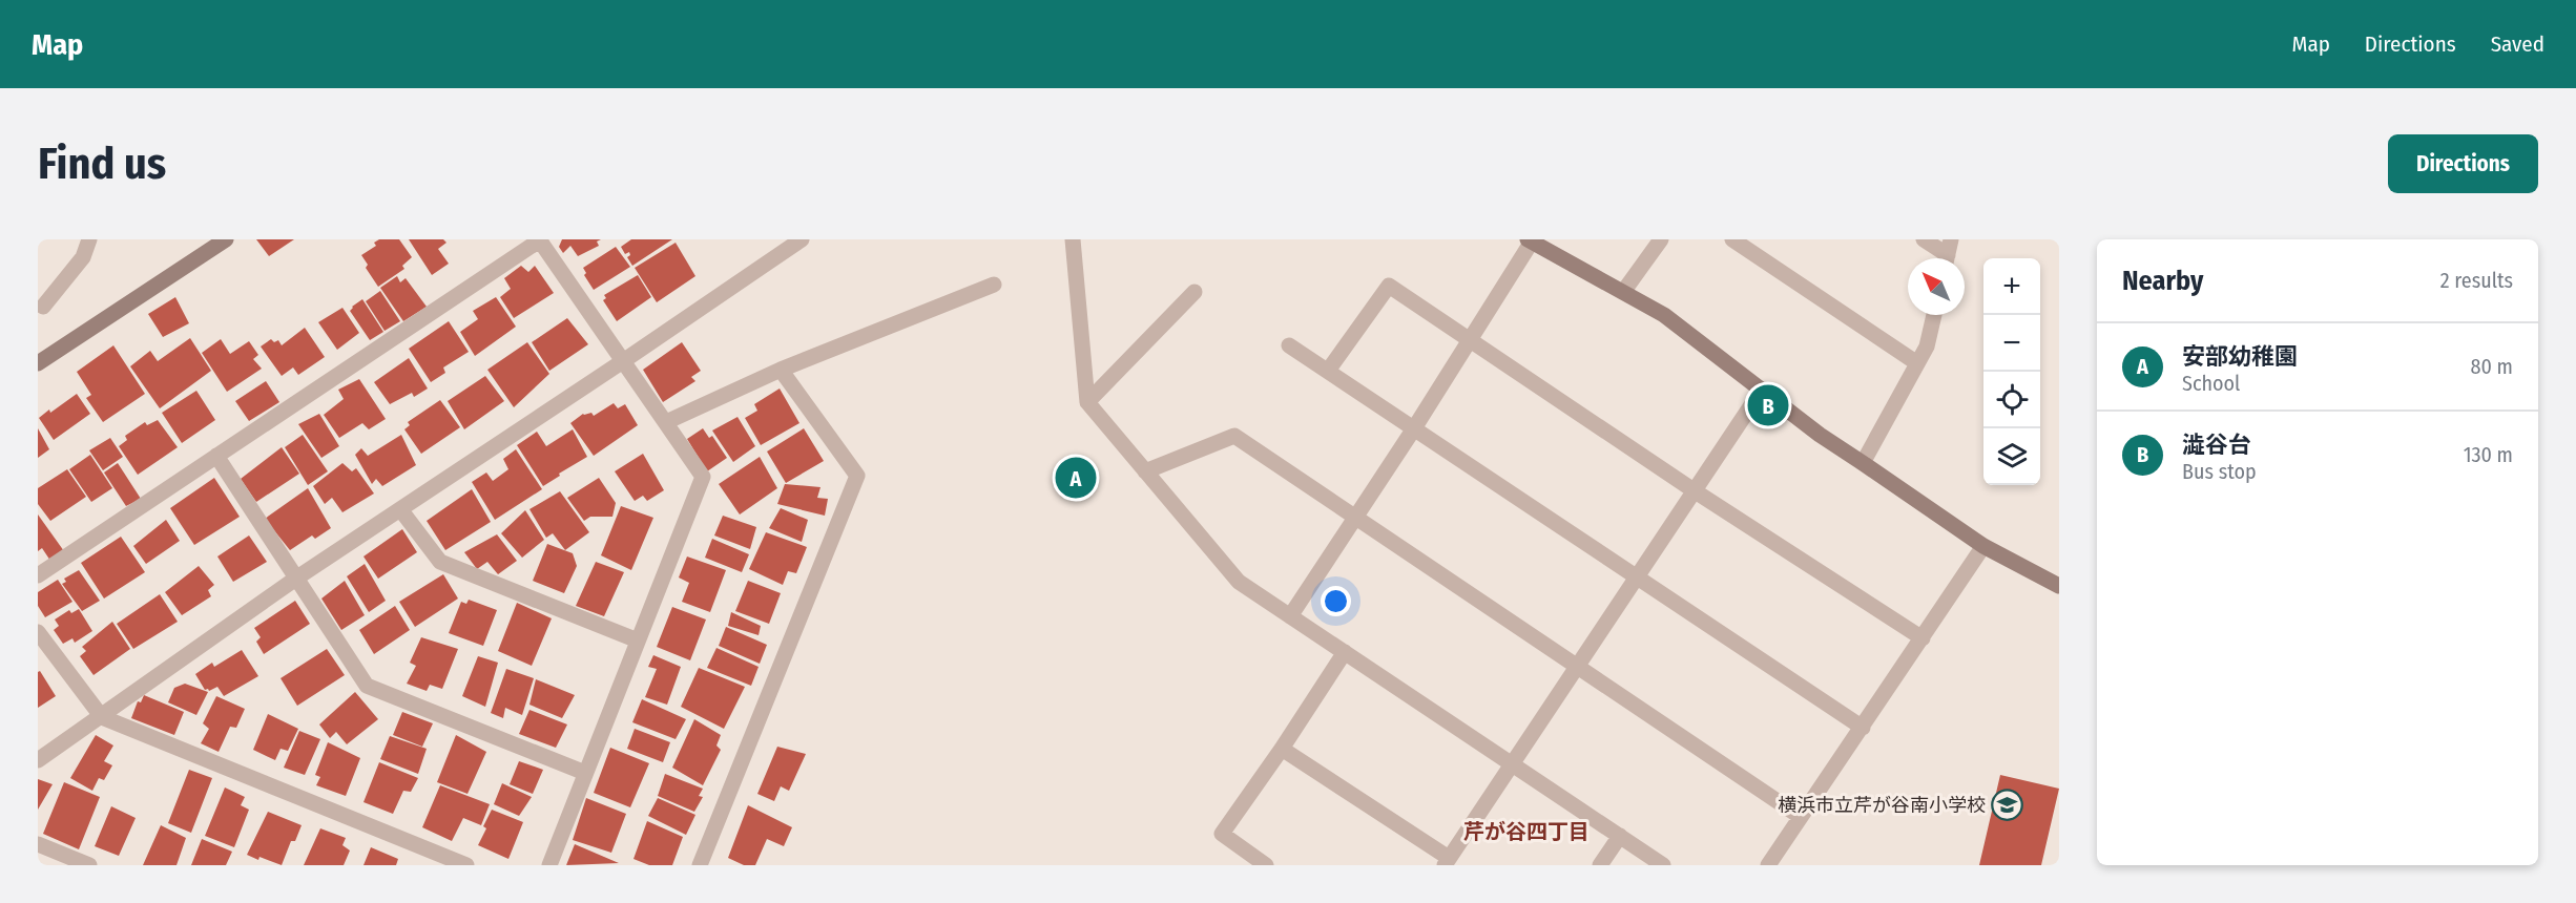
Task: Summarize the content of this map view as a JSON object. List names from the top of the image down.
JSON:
{
  "districts": ["芹が谷四丁目"],
  "places": {
    "school or university": ["横浜市立芹が谷南小学校"]
  },
  "north": "top left",
  "page": {
    "header": "Map",
    "nav": ["Map", "Directions", "Saved"],
    "buttons": "Directions",
    "title": "Find us",
    "heading": ["Nearby", "2 results"],
    "map_buttons": ["+", "−"],
    "list": [
      {
        "mark": "A",
        "name": "安部幼稚園",
        "note": "School",
        "value": "80 m"
      },
      {
        "mark": "B",
        "name": "澁谷台",
        "note": "Bus stop",
        "value": "130 m"
      }
    ],
    "pins": ["B", "A"]
  }
}
